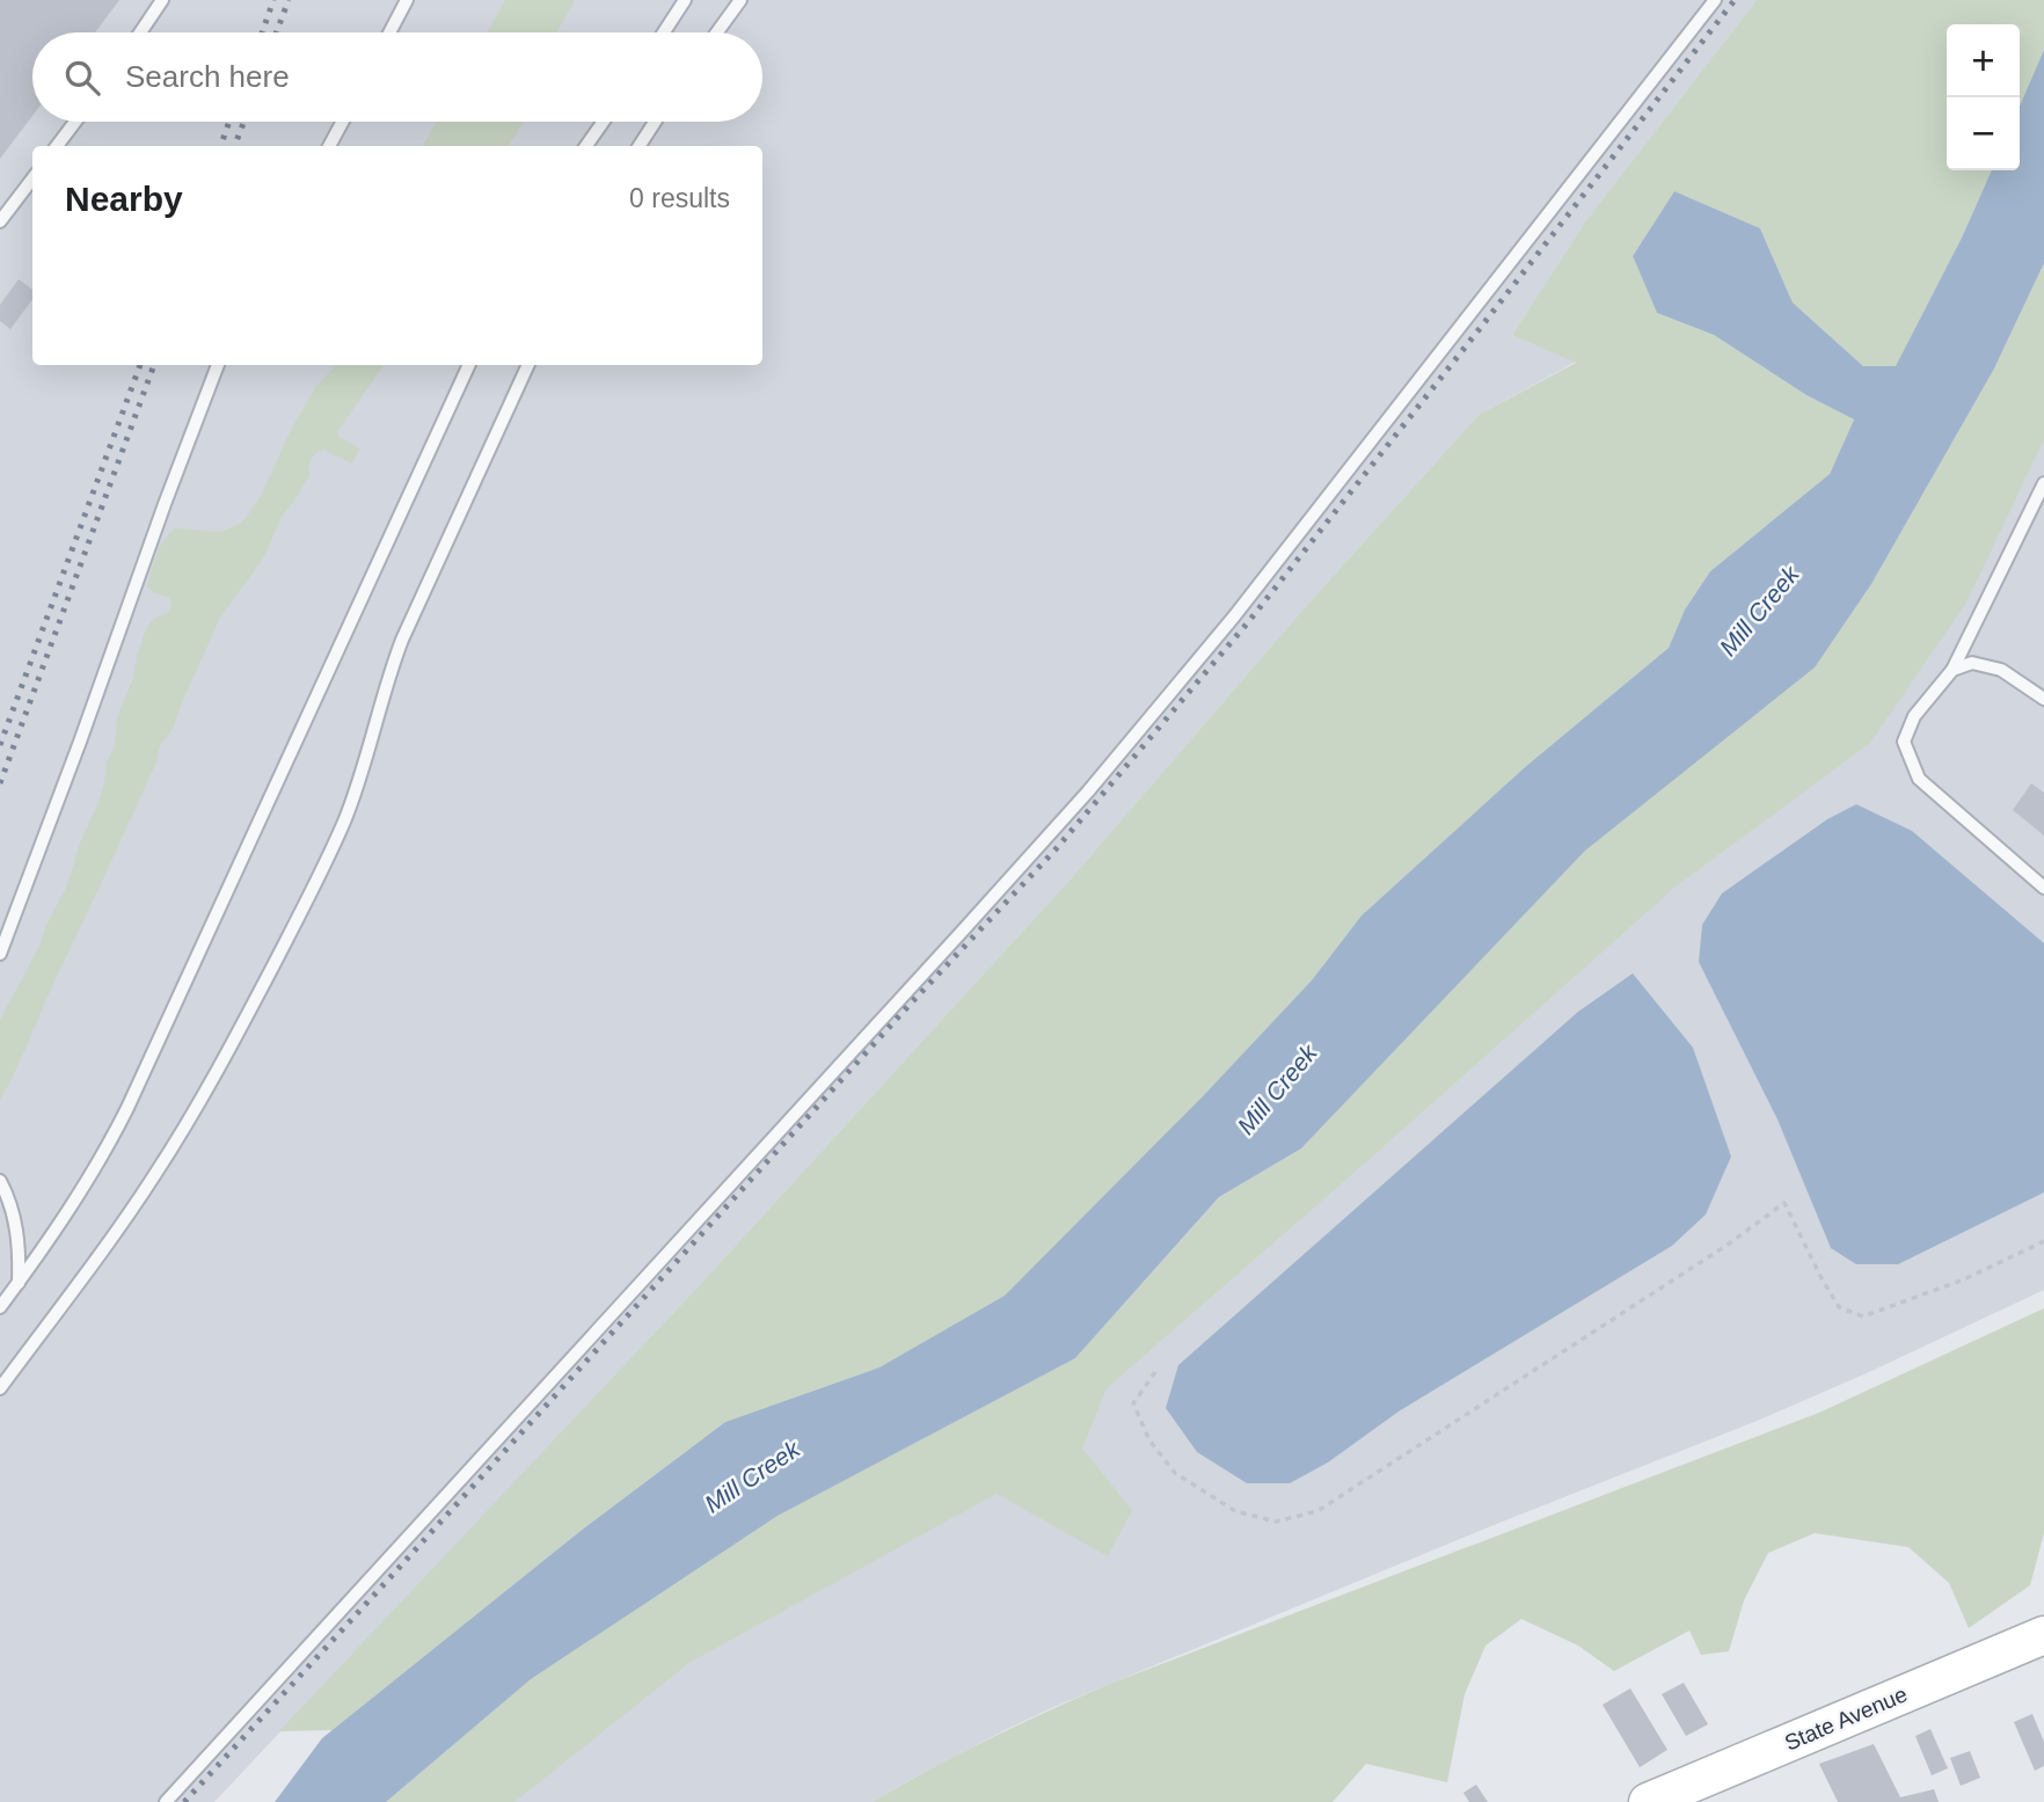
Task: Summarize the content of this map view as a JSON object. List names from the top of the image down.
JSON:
{
  "streets": {
    "main road": ["State Avenue"]
  },
  "water": ["Mill Creek"],
  "page": {
    "map_buttons": ["+", "−"],
    "search": "Search here",
    "heading": ["Nearby", "0 results"]
  }
}
